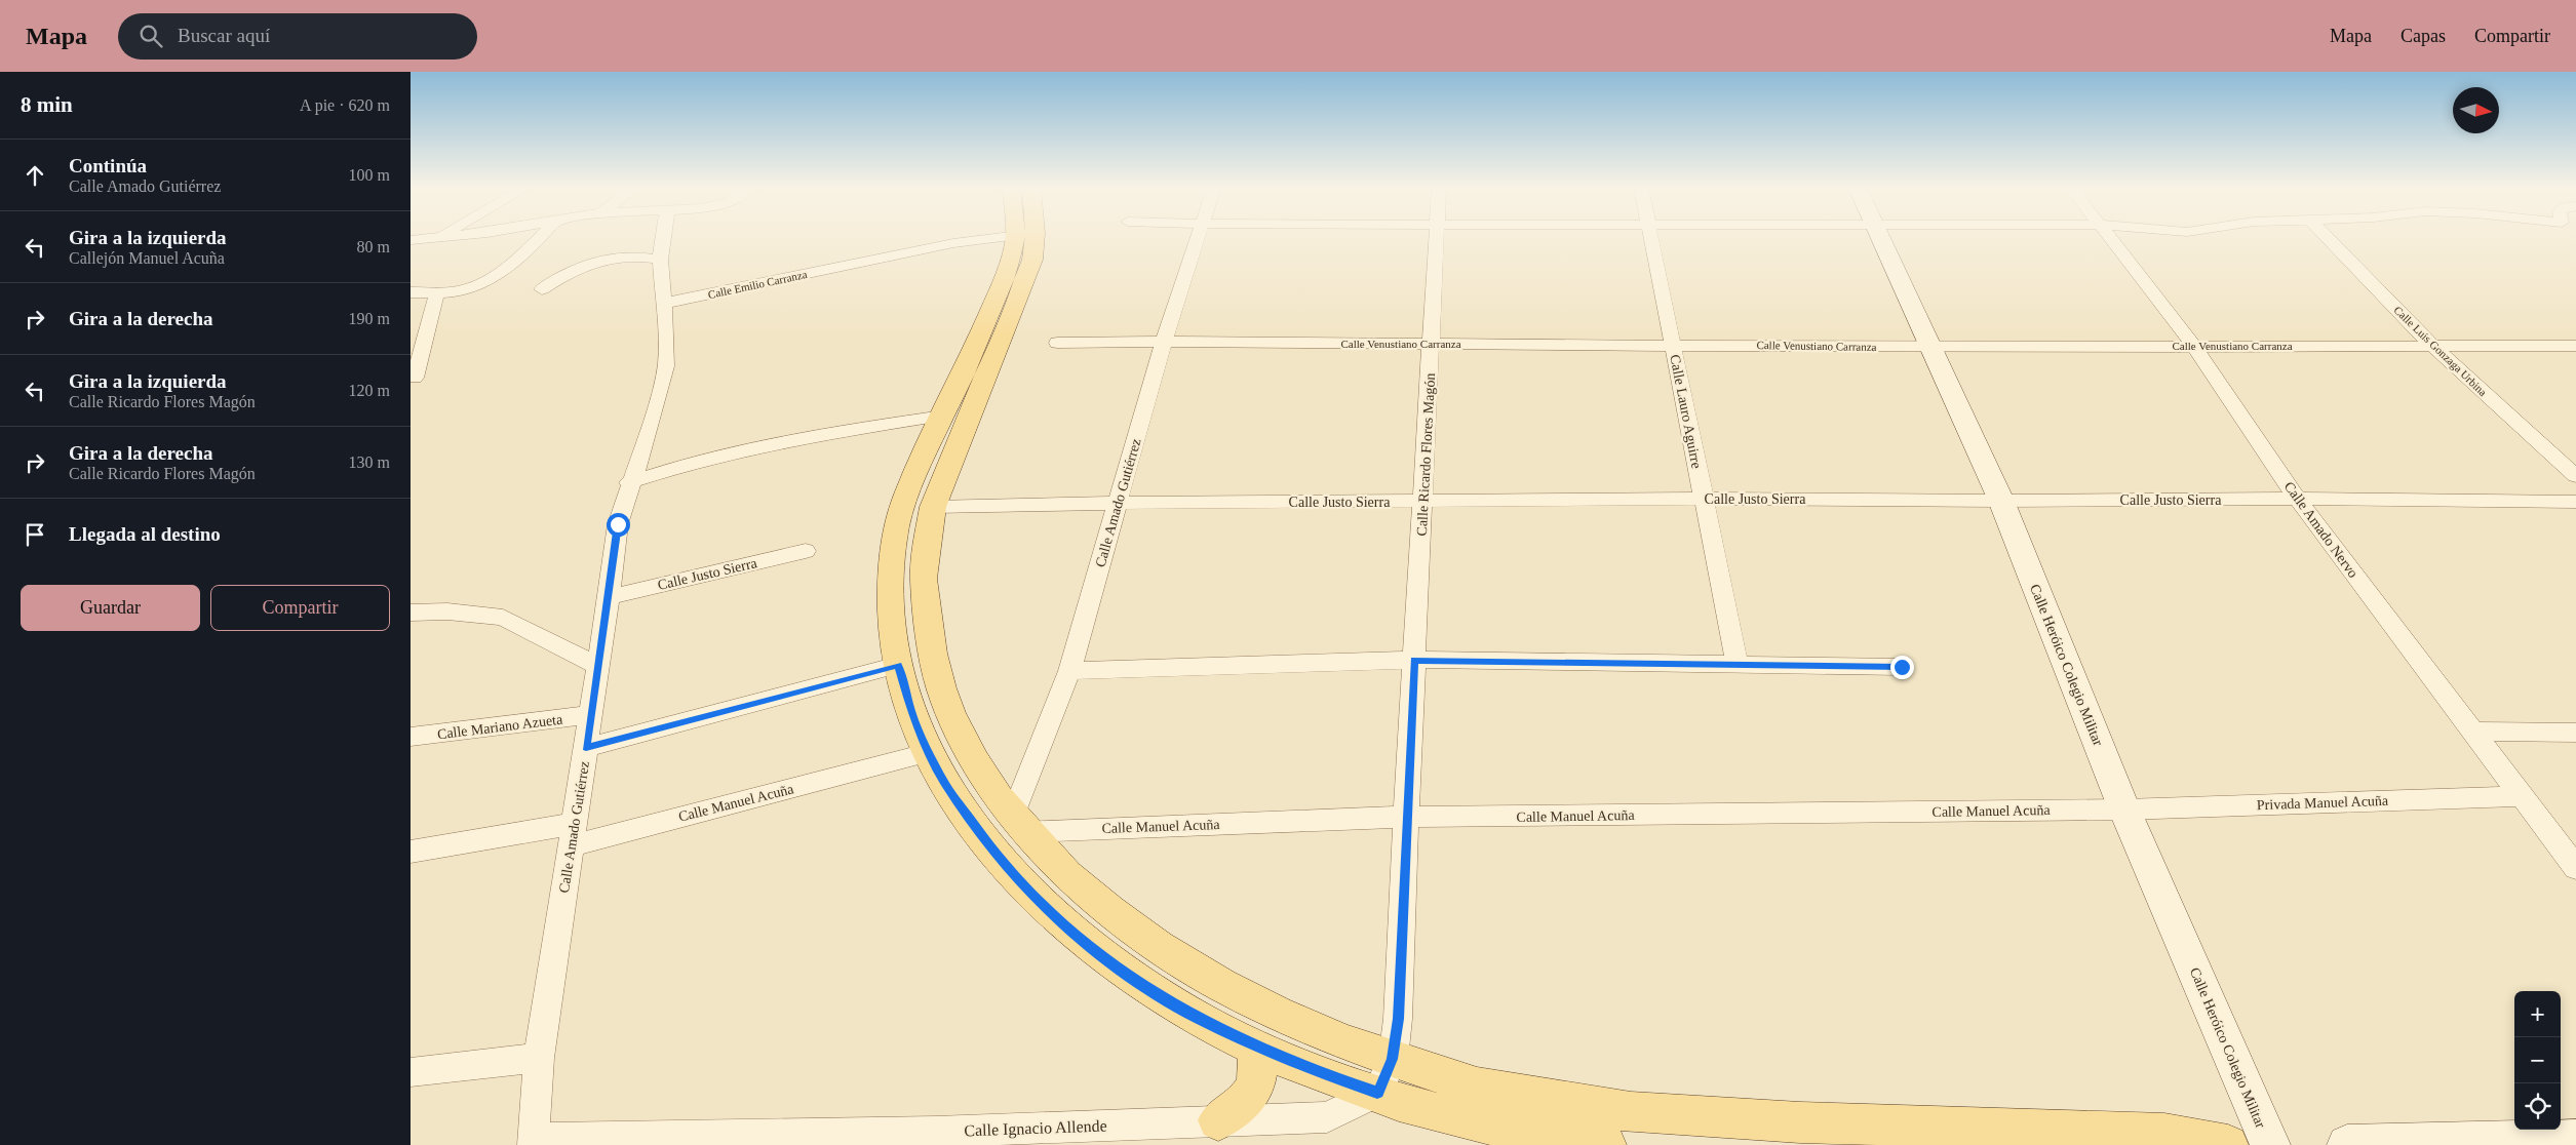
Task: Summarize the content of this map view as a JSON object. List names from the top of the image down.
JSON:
{
  "streets": {
    "main road": ["Calle Heróico Colegio Militar"],
    "street": [
      "Calle Emilio Carranza",
      "Calle Venustiano Carranza",
      "Calle Luis Gonzaga Urbina",
      "Calle Lauro Aguirre",
      "Calle Ricardo Flores Magón",
      "Calle Justo Sierra",
      "Calle Amado Gutiérrez",
      "Calle Amado Nervo",
      "Calle Mariano Azueta",
      "Calle Manuel Acuña",
      "Privada Manuel Acuña",
      "Calle Ignacio Allende"
    ]
  },
  "crossings": [
    ["Calle Emilio Carranza", "Calle Amado Gutiérrez"],
    ["Calle Venustiano Carranza", "Calle Luis Gonzaga Urbina"],
    ["Calle Venustiano Carranza", "Calle Lauro Aguirre"],
    ["Calle Venustiano Carranza", "Calle Ricardo Flores Magón"],
    ["Calle Venustiano Carranza", "Calle Amado Gutiérrez"],
    ["Calle Venustiano Carranza", "Calle Amado Nervo"],
    ["Calle Venustiano Carranza", "Calle Heróico Colegio Militar"],
    ["Calle Lauro Aguirre", "Calle Justo Sierra"],
    ["Calle Ricardo Flores Magón", "Calle Justo Sierra"],
    ["Calle Ricardo Flores Magón", "Calle Manuel Acuña"],
    ["Calle Ricardo Flores Magón", "Calle Ignacio Allende"],
    ["Calle Justo Sierra", "Calle Amado Gutiérrez"],
    ["Calle Justo Sierra", "Calle Amado Nervo"],
    ["Calle Justo Sierra", "Calle Heróico Colegio Militar"],
    ["Calle Amado Gutiérrez", "Calle Mariano Azueta"],
    ["Calle Amado Gutiérrez", "Calle Manuel Acuña"],
    ["Calle Amado Gutiérrez", "Calle Ignacio Allende"],
    ["Calle Amado Nervo", "Privada Manuel Acuña"],
    ["Calle Heróico Colegio Militar", "Calle Manuel Acuña"],
    ["Calle Heróico Colegio Militar", "Privada Manuel Acuña"],
    ["Calle Manuel Acuña", "Privada Manuel Acuña"]
  ],
  "north": "right",
  "page": {
    "header": "Mapa",
    "search": "Buscar aquí",
    "nav": ["Mapa", "Capas", "Compartir"],
    "heading": ["8 min", "A pie · 620 m"],
    "list": [
      ["Continúa", "Calle Amado Gutiérrez", "100 m"],
      ["Gira a la izquierda", "Callejón Manuel Acuña", "80 m"],
      ["Gira a la derecha", "190 m"],
      ["Gira a la izquierda", "Calle Ricardo Flores Magón", "120 m"],
      ["Gira a la derecha", "Calle Ricardo Flores Magón", "130 m"],
      "Llegada al destino"
    ],
    "buttons": ["Guardar", "Compartir"],
    "map_buttons": ["+", "−"]
  }
}
